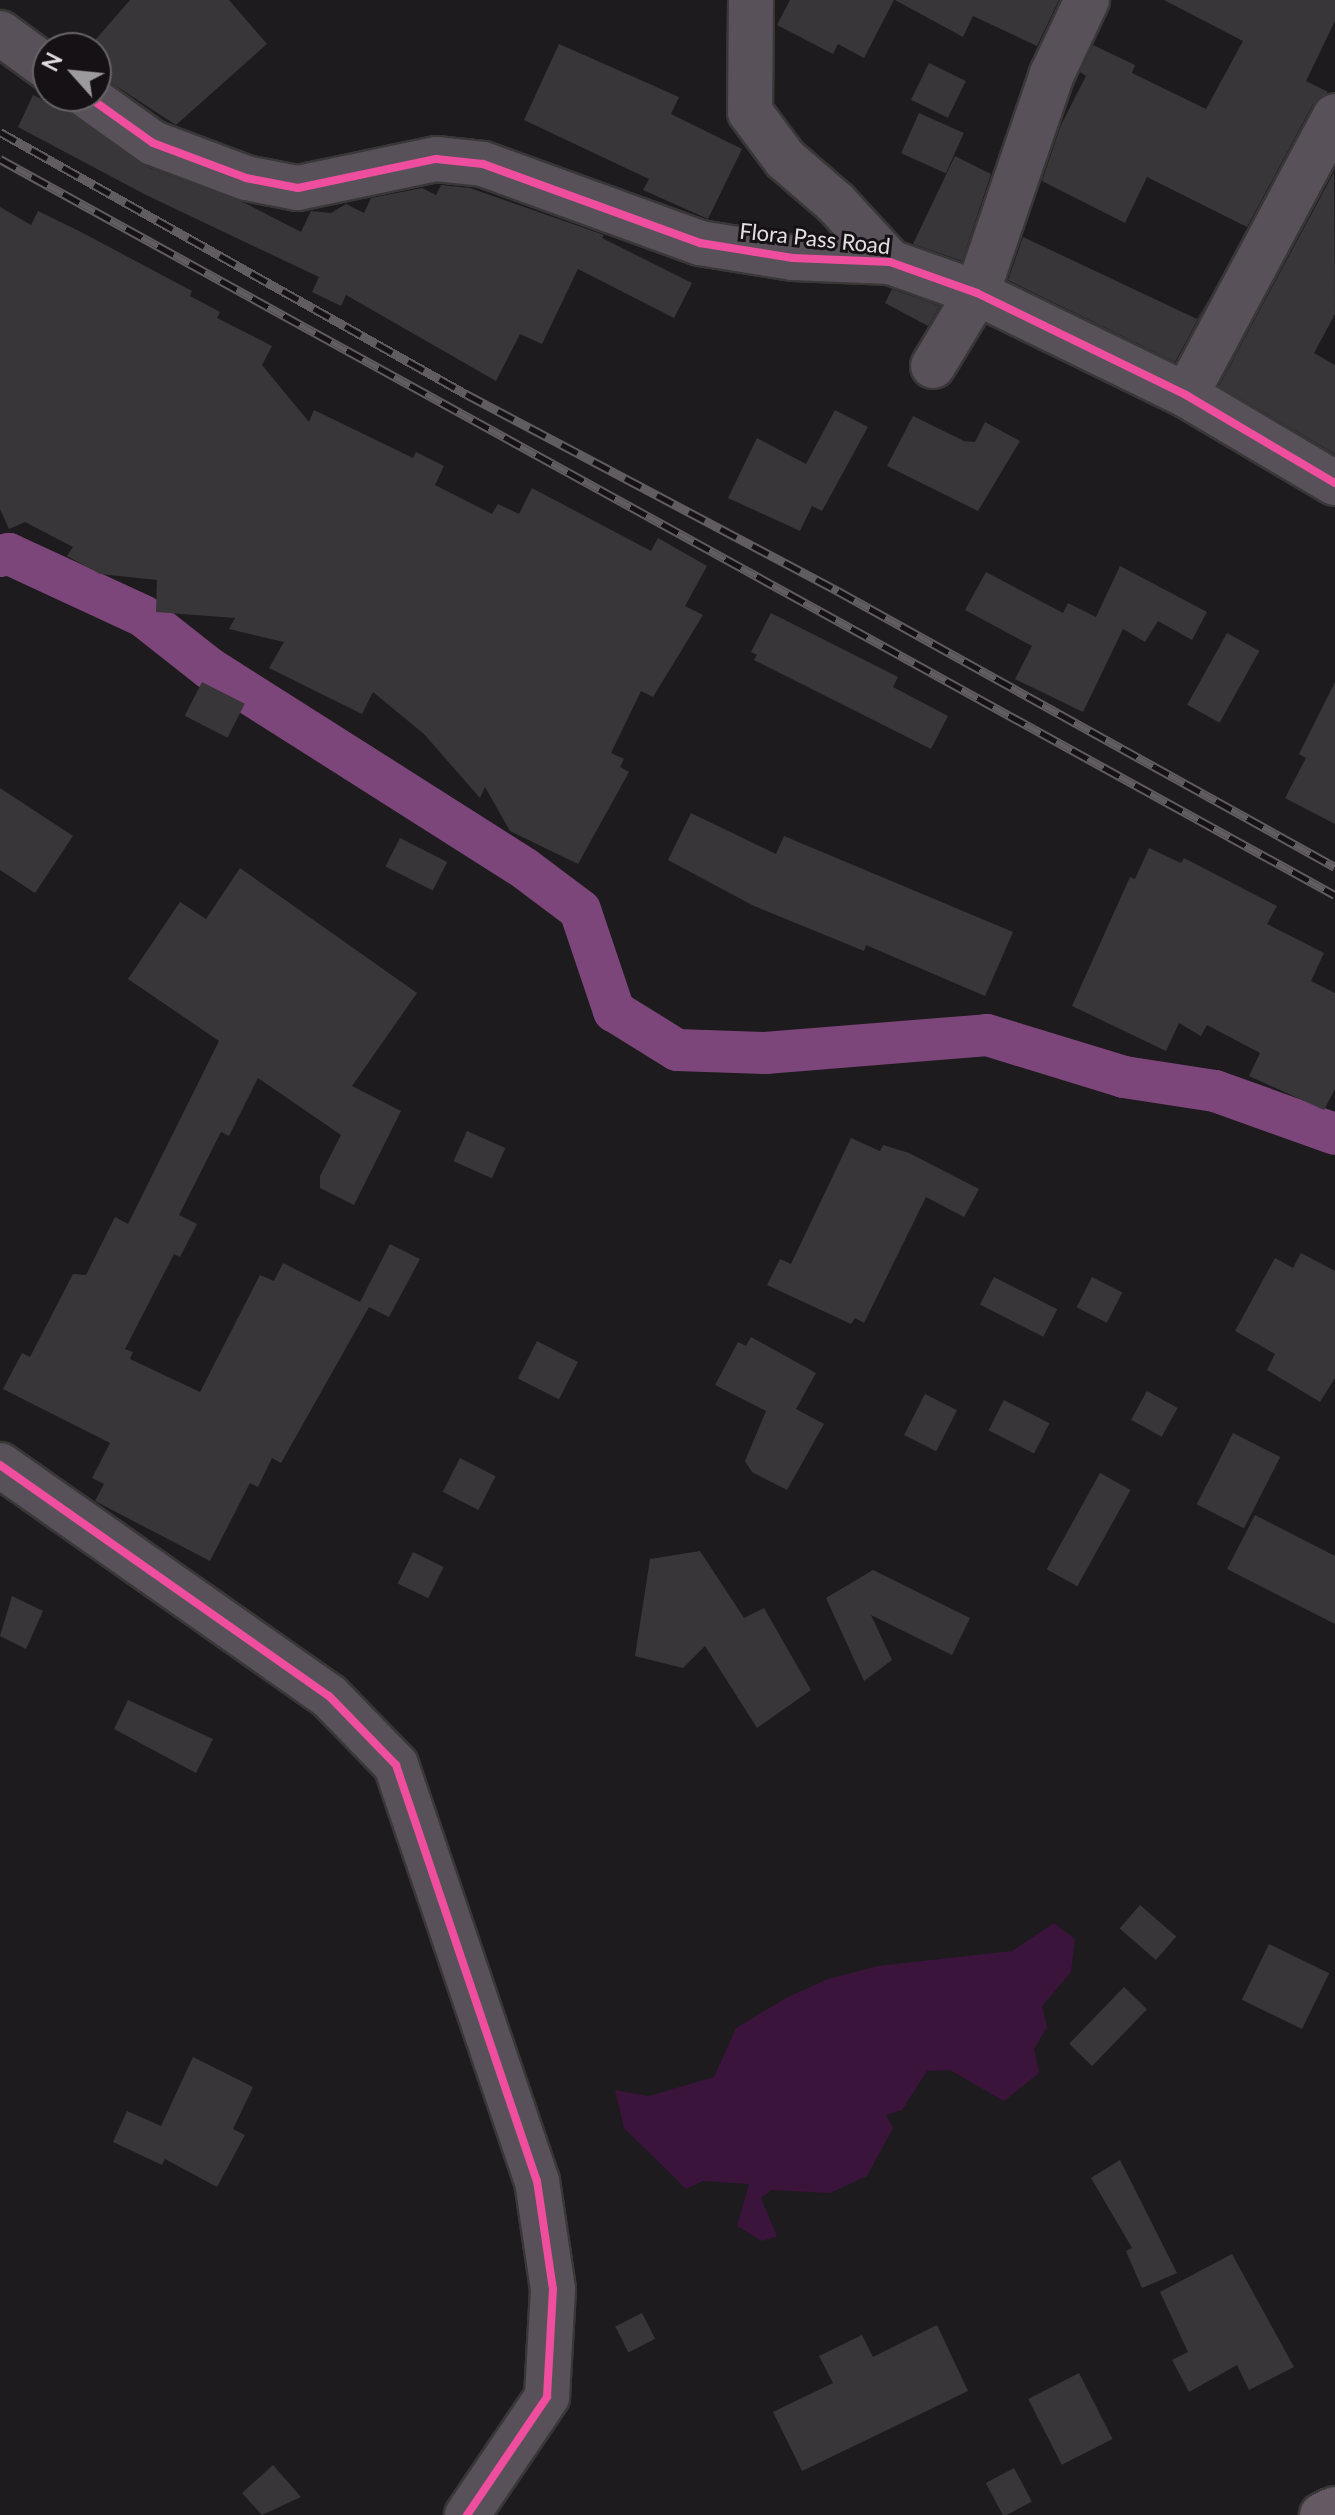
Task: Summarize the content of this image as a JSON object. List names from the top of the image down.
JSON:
{
  "streets": {
    "street": ["Flora Pass Road"]
  },
  "north": "top left"
}
